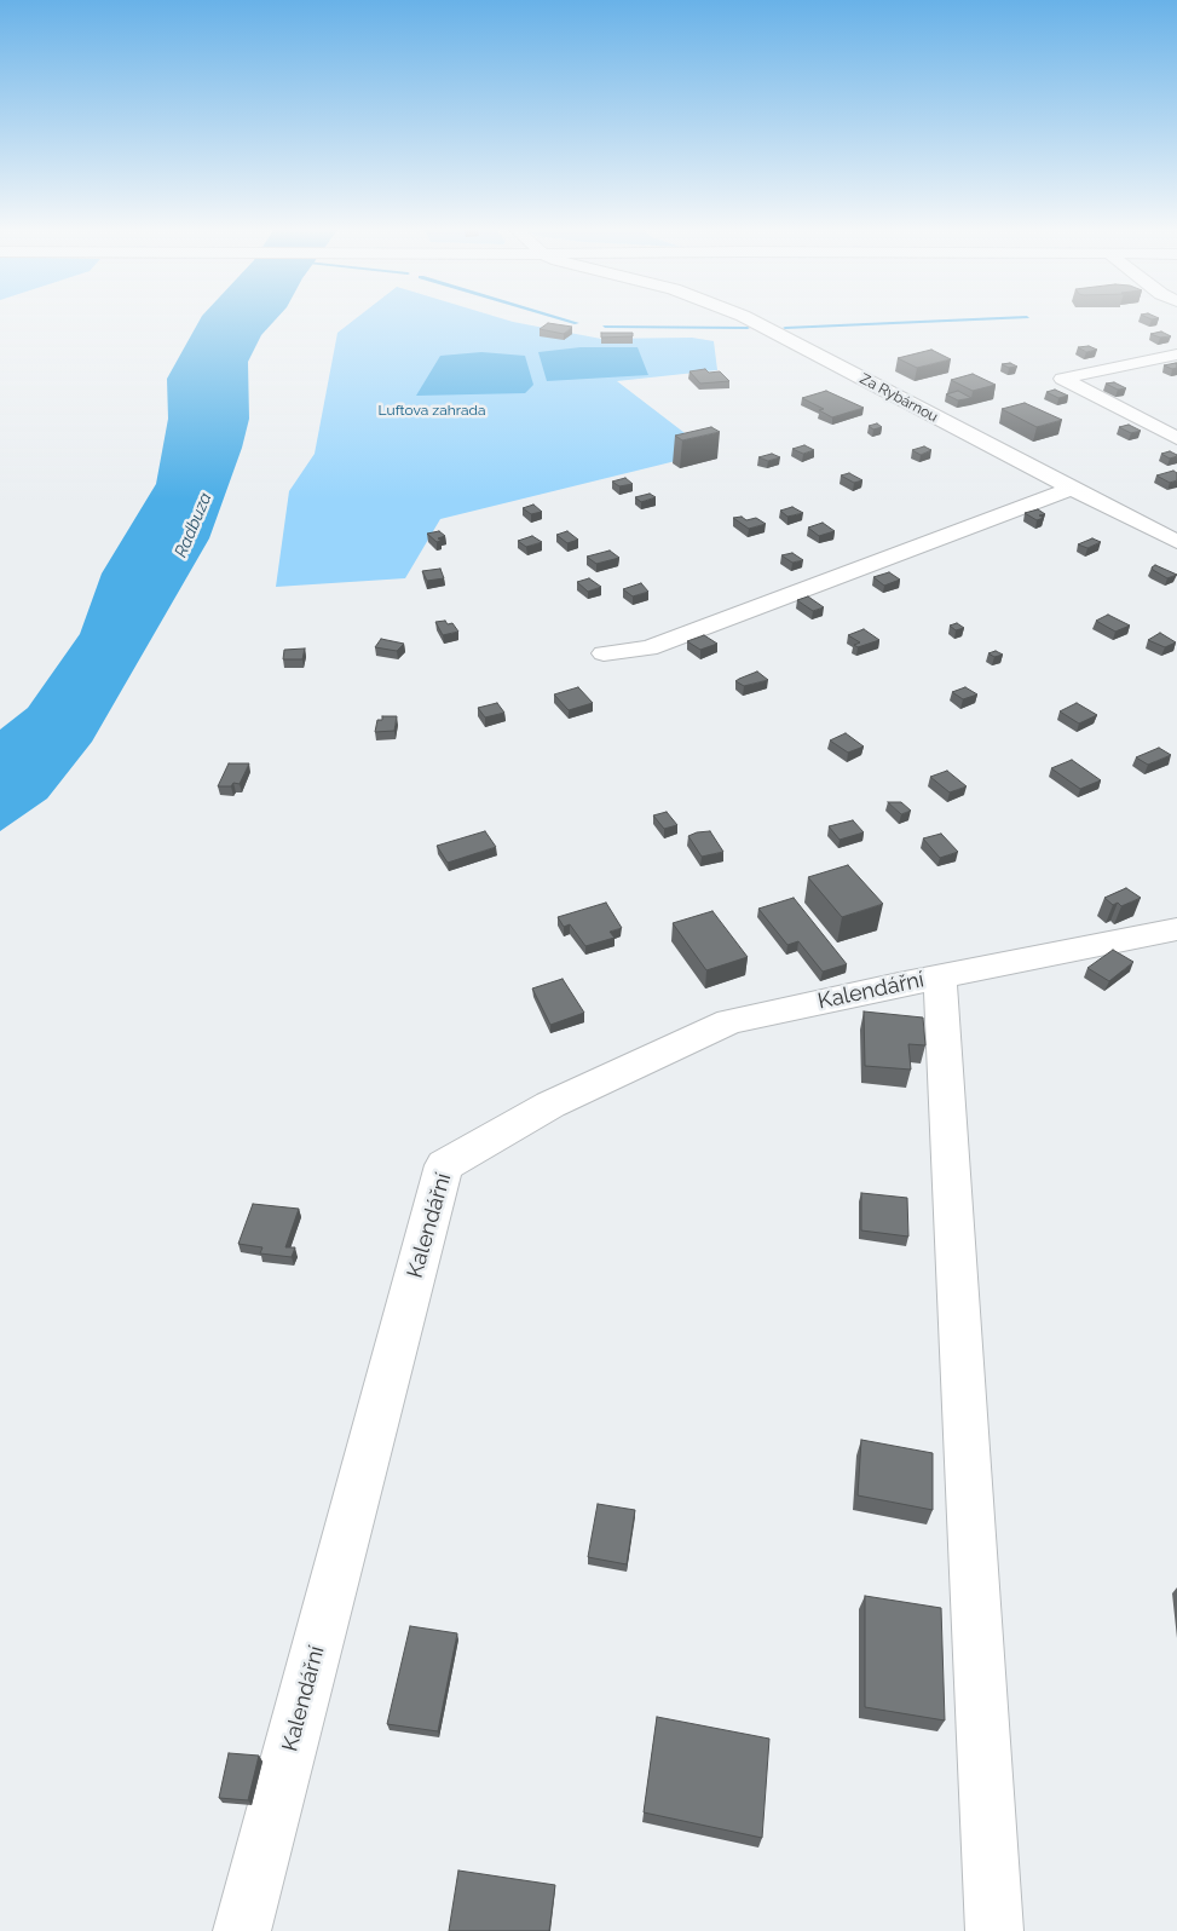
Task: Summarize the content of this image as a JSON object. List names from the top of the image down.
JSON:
{
  "streets": {
    "street": ["Za Rybárnou", "Kalendářní"]
  },
  "water": ["Radbuza"],
  "parks": ["Luftova zahrada"]
}
